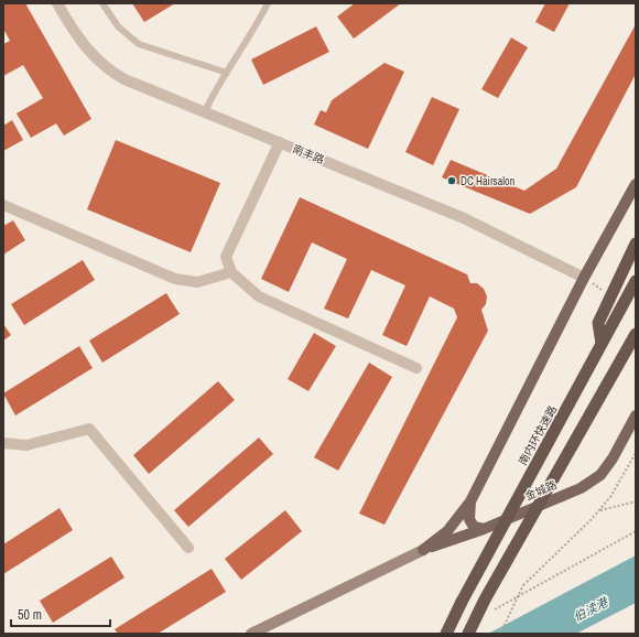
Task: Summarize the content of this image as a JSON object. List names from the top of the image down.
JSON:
{
  "streets": {
    "highway": ["南内环快速路"],
    "main road": ["金城路"],
    "street": ["南丰路"]
  },
  "water": ["伯渎港"],
  "places": ["DC Hairsalon"],
  "scale_bar": "50 m"
}
